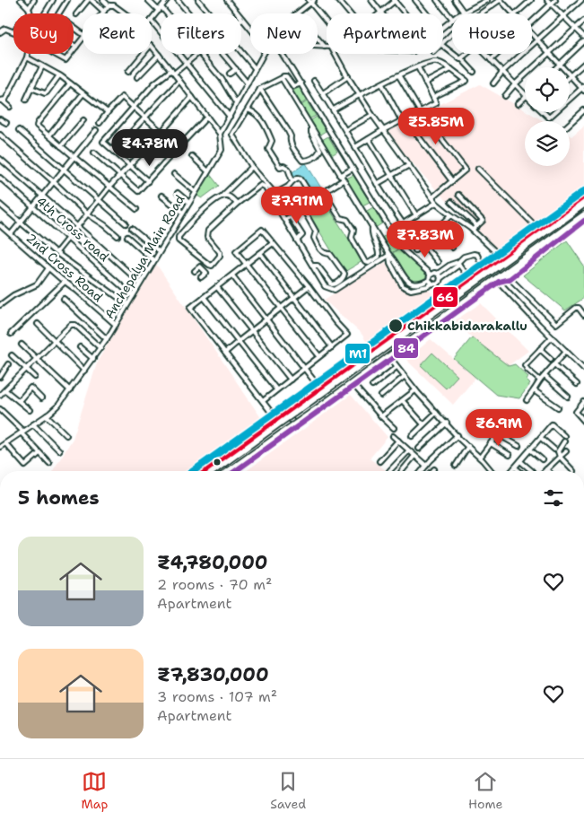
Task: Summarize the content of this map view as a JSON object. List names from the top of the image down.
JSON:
{
  "streets": {
    "street": ["4th Cross road", "Anchepalya Main Road", "2nd Cross Road"]
  },
  "crossings": [
    ["4th Cross road", "Anchepalya Main Road"],
    ["Anchepalya Main Road", "2nd Cross Road"]
  ],
  "places": ["Chikkabidarakallu"],
  "lines": ["transit line M1", "transit line 66", "transit line 84"],
  "page": {
    "chip": [
      "Buy",
      "Rent",
      "Filters",
      "New",
      "Apartment",
      "House"
    ],
    "price": [
      "₹5.85M",
      "₹4.78M",
      "₹7.91M",
      "₹7.83M",
      "₹6.9M"
    ],
    "heading": "5 homes",
    "list": [
      {
        "name": "₹4,780,000",
        "note": "2 rooms · 70 m² · Apartment"
      },
      {
        "name": "₹7,830,000",
        "note": "3 rooms · 107 m² · Apartment"
      }
    ],
    "tabs": ["Map", "Saved", "Home"]
  }
}
